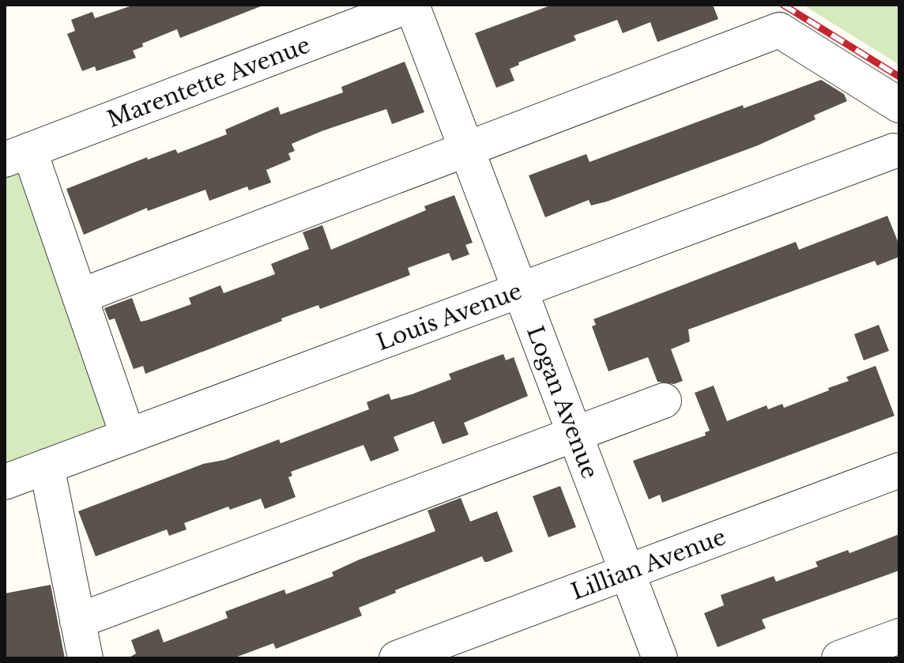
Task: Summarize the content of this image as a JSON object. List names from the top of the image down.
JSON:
{
  "streets": {
    "street": [
      "Marentette Avenue",
      "Louis Avenue",
      "Logan Avenue",
      "Lillian Avenue"
    ]
  },
  "crossings": [
    ["Marentette Avenue", "Logan Avenue"],
    ["Louis Avenue", "Logan Avenue"],
    ["Logan Avenue", "Lillian Avenue"]
  ]
}
